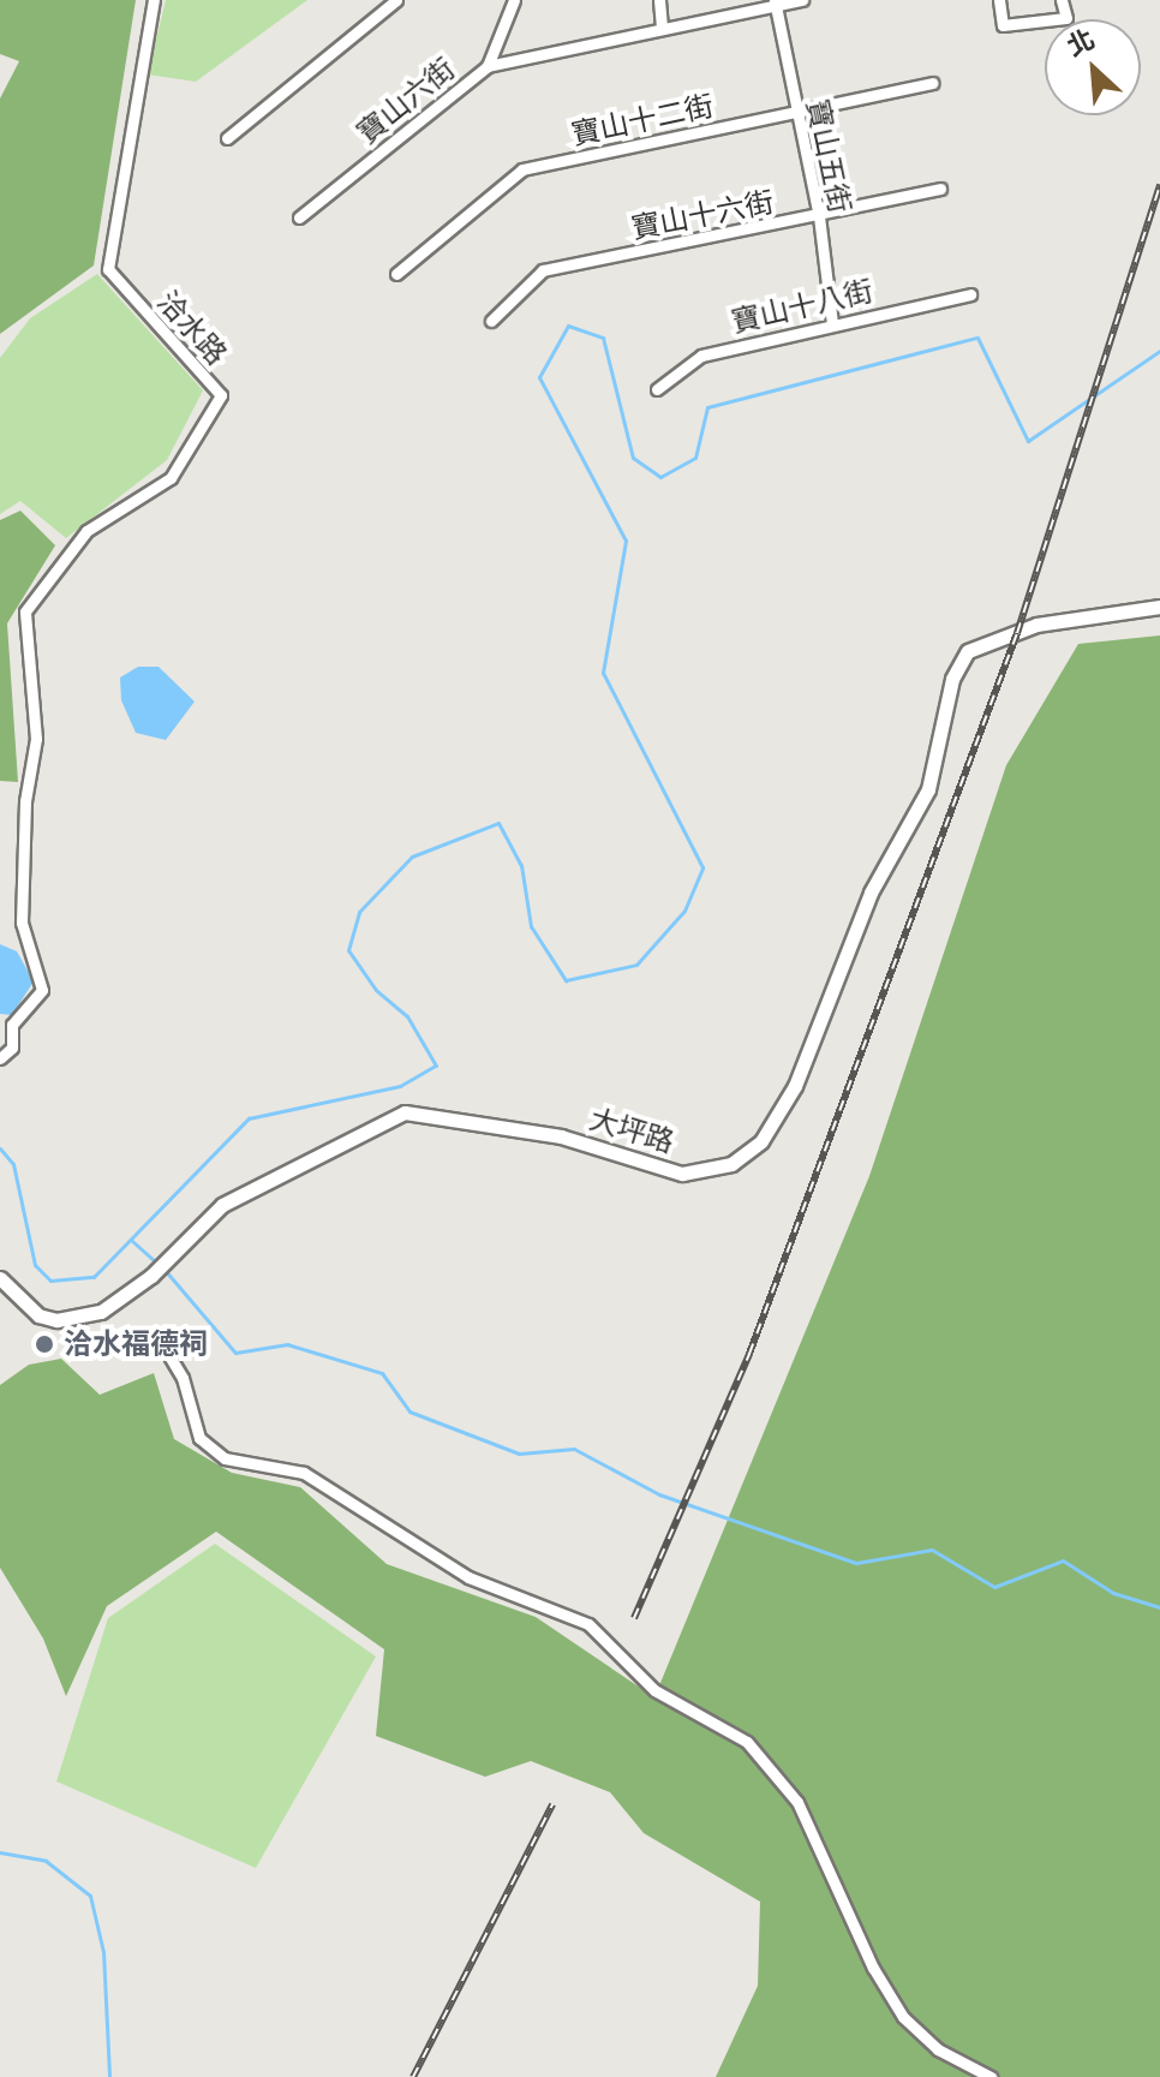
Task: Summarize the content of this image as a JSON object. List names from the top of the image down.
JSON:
{
  "streets": {
    "street": [
      "寶山六街",
      "寶山十二街",
      "寶山五街",
      "寶山十六街",
      "寶山十八街",
      "洽水路",
      "大坪路"
    ]
  },
  "crossings": [
    ["寶山十二街", "寶山五街"],
    ["寶山五街", "寶山十六街"],
    ["寶山五街", "寶山十八街"]
  ],
  "places": ["洽水福德祠"],
  "north": "top left"
}
